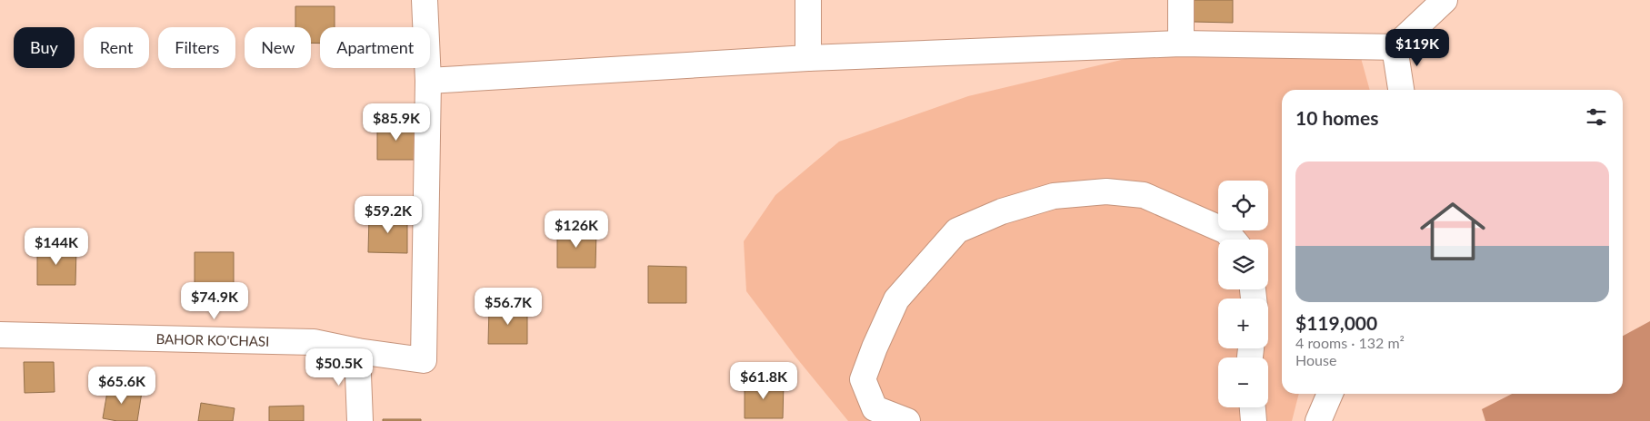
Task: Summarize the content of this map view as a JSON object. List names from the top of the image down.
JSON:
{
  "streets": {
    "street": ["BAHOR KO'CHASI"]
  },
  "page": {
    "chip": [
      "Buy",
      "Rent",
      "Filters",
      "New",
      "Apartment"
    ],
    "price": [
      "$119K",
      "$85.9K",
      "$59.2K",
      "$126K",
      "$144K",
      "$74.9K",
      "$56.7K",
      "$50.5K",
      "$61.8K",
      "$65.6K"
    ],
    "heading": "10 homes",
    "list": [
      {
        "name": "$119,000",
        "note": "4 rooms · 132 m² · House"
      }
    ],
    "map_buttons": ["+", "−"]
  }
}
